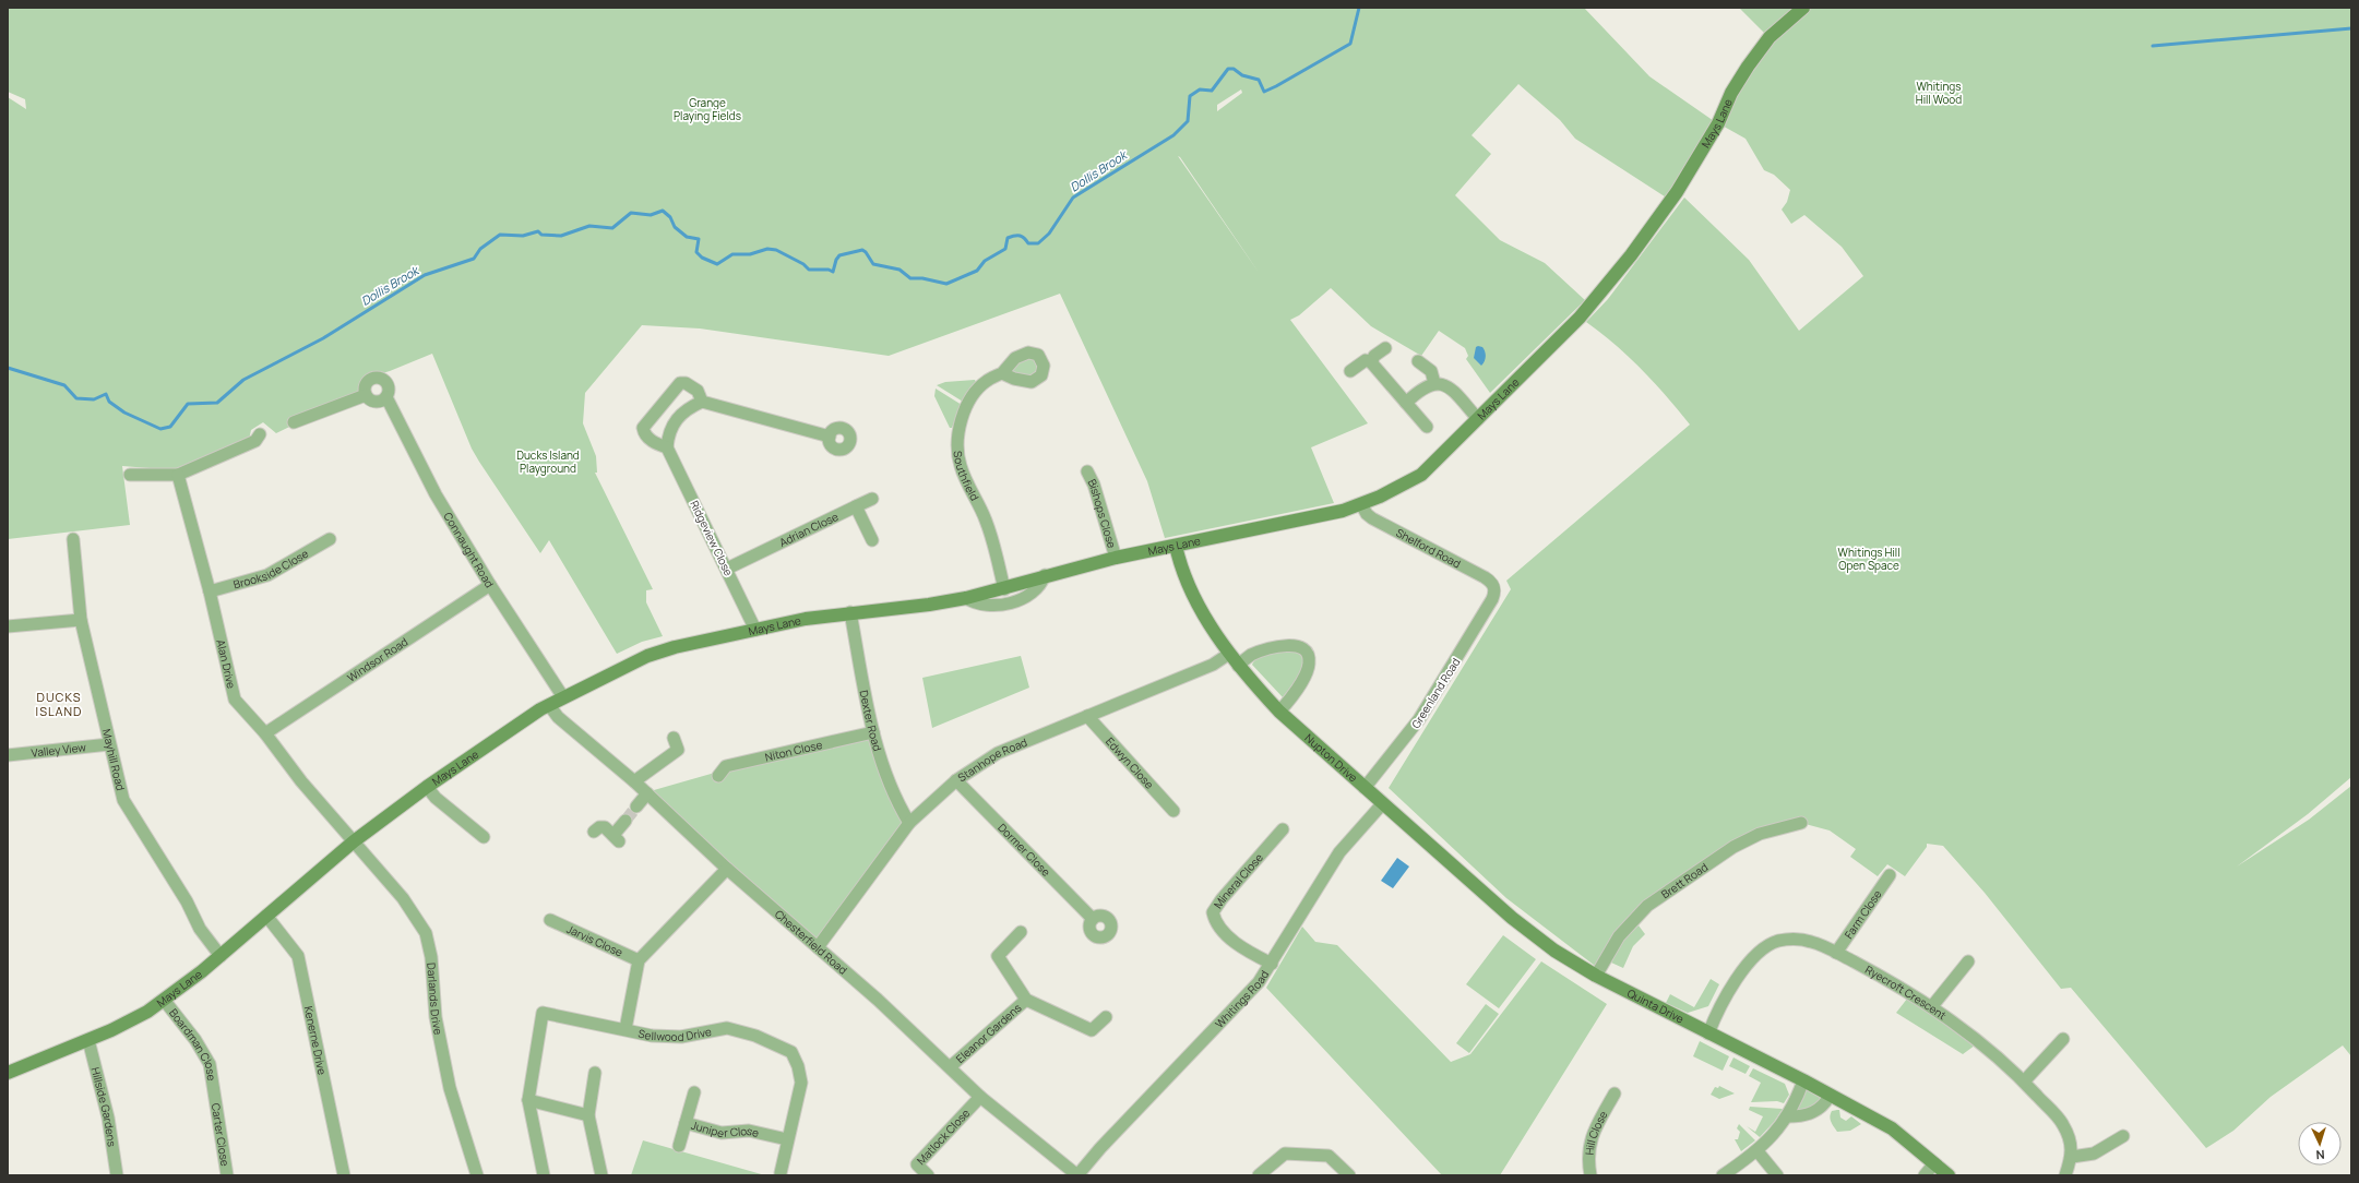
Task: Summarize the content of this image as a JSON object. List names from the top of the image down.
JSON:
{
  "streets": {
    "street": [
      "Mays Lane",
      "Southfield",
      "Bishops Close",
      "Adrian Close",
      "Ridgeview Close",
      "Shelford Road",
      "Connaught Road",
      "Brookside Close",
      "Windsor Road",
      "Alan Drive",
      "Greenland Road",
      "Dexter Road",
      "Valley View",
      "Niton Close",
      "Nupton Drive",
      "Mayhill Road",
      "Stanhope Road",
      "Edwyn Close",
      "Dormer Close",
      "Brett Road",
      "Mineral Close",
      "Farm Close",
      "Jarvis Close",
      "Chesterfield Road",
      "Ryecroft Crescent",
      "Darlands Drive",
      "Whitings Road",
      "Quinta Drive",
      "Sellwood Drive",
      "Eleanor Gardens",
      "Kenerne Drive",
      "Boardman Close",
      "Hillside Gardens",
      "Juniper Close",
      "Carter Close",
      "Hill Close",
      "Matlock Close"
    ]
  },
  "crossings": [
    ["Mays Lane", "Southfield"],
    ["Mays Lane", "Bishops Close"],
    ["Mays Lane", "Ridgeview Close"],
    ["Mays Lane", "Shelford Road"],
    ["Mays Lane", "Connaught Road"],
    ["Mays Lane", "Alan Drive"],
    ["Mays Lane", "Dexter Road"],
    ["Mays Lane", "Nupton Drive"],
    ["Mays Lane", "Mayhill Road"],
    ["Mays Lane", "Chesterfield Road"],
    ["Mays Lane", "Darlands Drive"],
    ["Mays Lane", "Kenerne Drive"],
    ["Mays Lane", "Boardman Close"],
    ["Mays Lane", "Hillside Gardens"],
    ["Adrian Close", "Ridgeview Close"],
    ["Shelford Road", "Greenland Road"],
    ["Connaught Road", "Windsor Road"],
    ["Brookside Close", "Alan Drive"],
    ["Windsor Road", "Alan Drive"],
    ["Alan Drive", "Darlands Drive"],
    ["Greenland Road", "Nupton Drive"],
    ["Dexter Road", "Niton Close"],
    ["Dexter Road", "Stanhope Road"],
    ["Valley View", "Mayhill Road"],
    ["Nupton Drive", "Stanhope Road"],
    ["Nupton Drive", "Whitings Road"],
    ["Nupton Drive", "Quinta Drive"],
    ["Stanhope Road", "Edwyn Close"],
    ["Stanhope Road", "Dormer Close"],
    ["Stanhope Road", "Chesterfield Road"],
    ["Brett Road", "Quinta Drive"],
    ["Mineral Close", "Whitings Road"],
    ["Farm Close", "Ryecroft Crescent"],
    ["Jarvis Close", "Sellwood Drive"],
    ["Chesterfield Road", "Whitings Road"],
    ["Chesterfield Road", "Eleanor Gardens"],
    ["Chesterfield Road", "Matlock Close"],
    ["Ryecroft Crescent", "Quinta Drive"],
    ["Whitings Road", "Quinta Drive"],
    ["Sellwood Drive", "Juniper Close"],
    ["Boardman Close", "Carter Close"]
  ],
  "districts": ["DUCKS ISLAND"],
  "water": ["Dollis Brook"],
  "parks": [
    "Whitings Hill Wood",
    "Grange Playing Fields",
    "Ducks Island Playground",
    "Whitings Hill Open Space"
  ],
  "north": "bottom"
}
